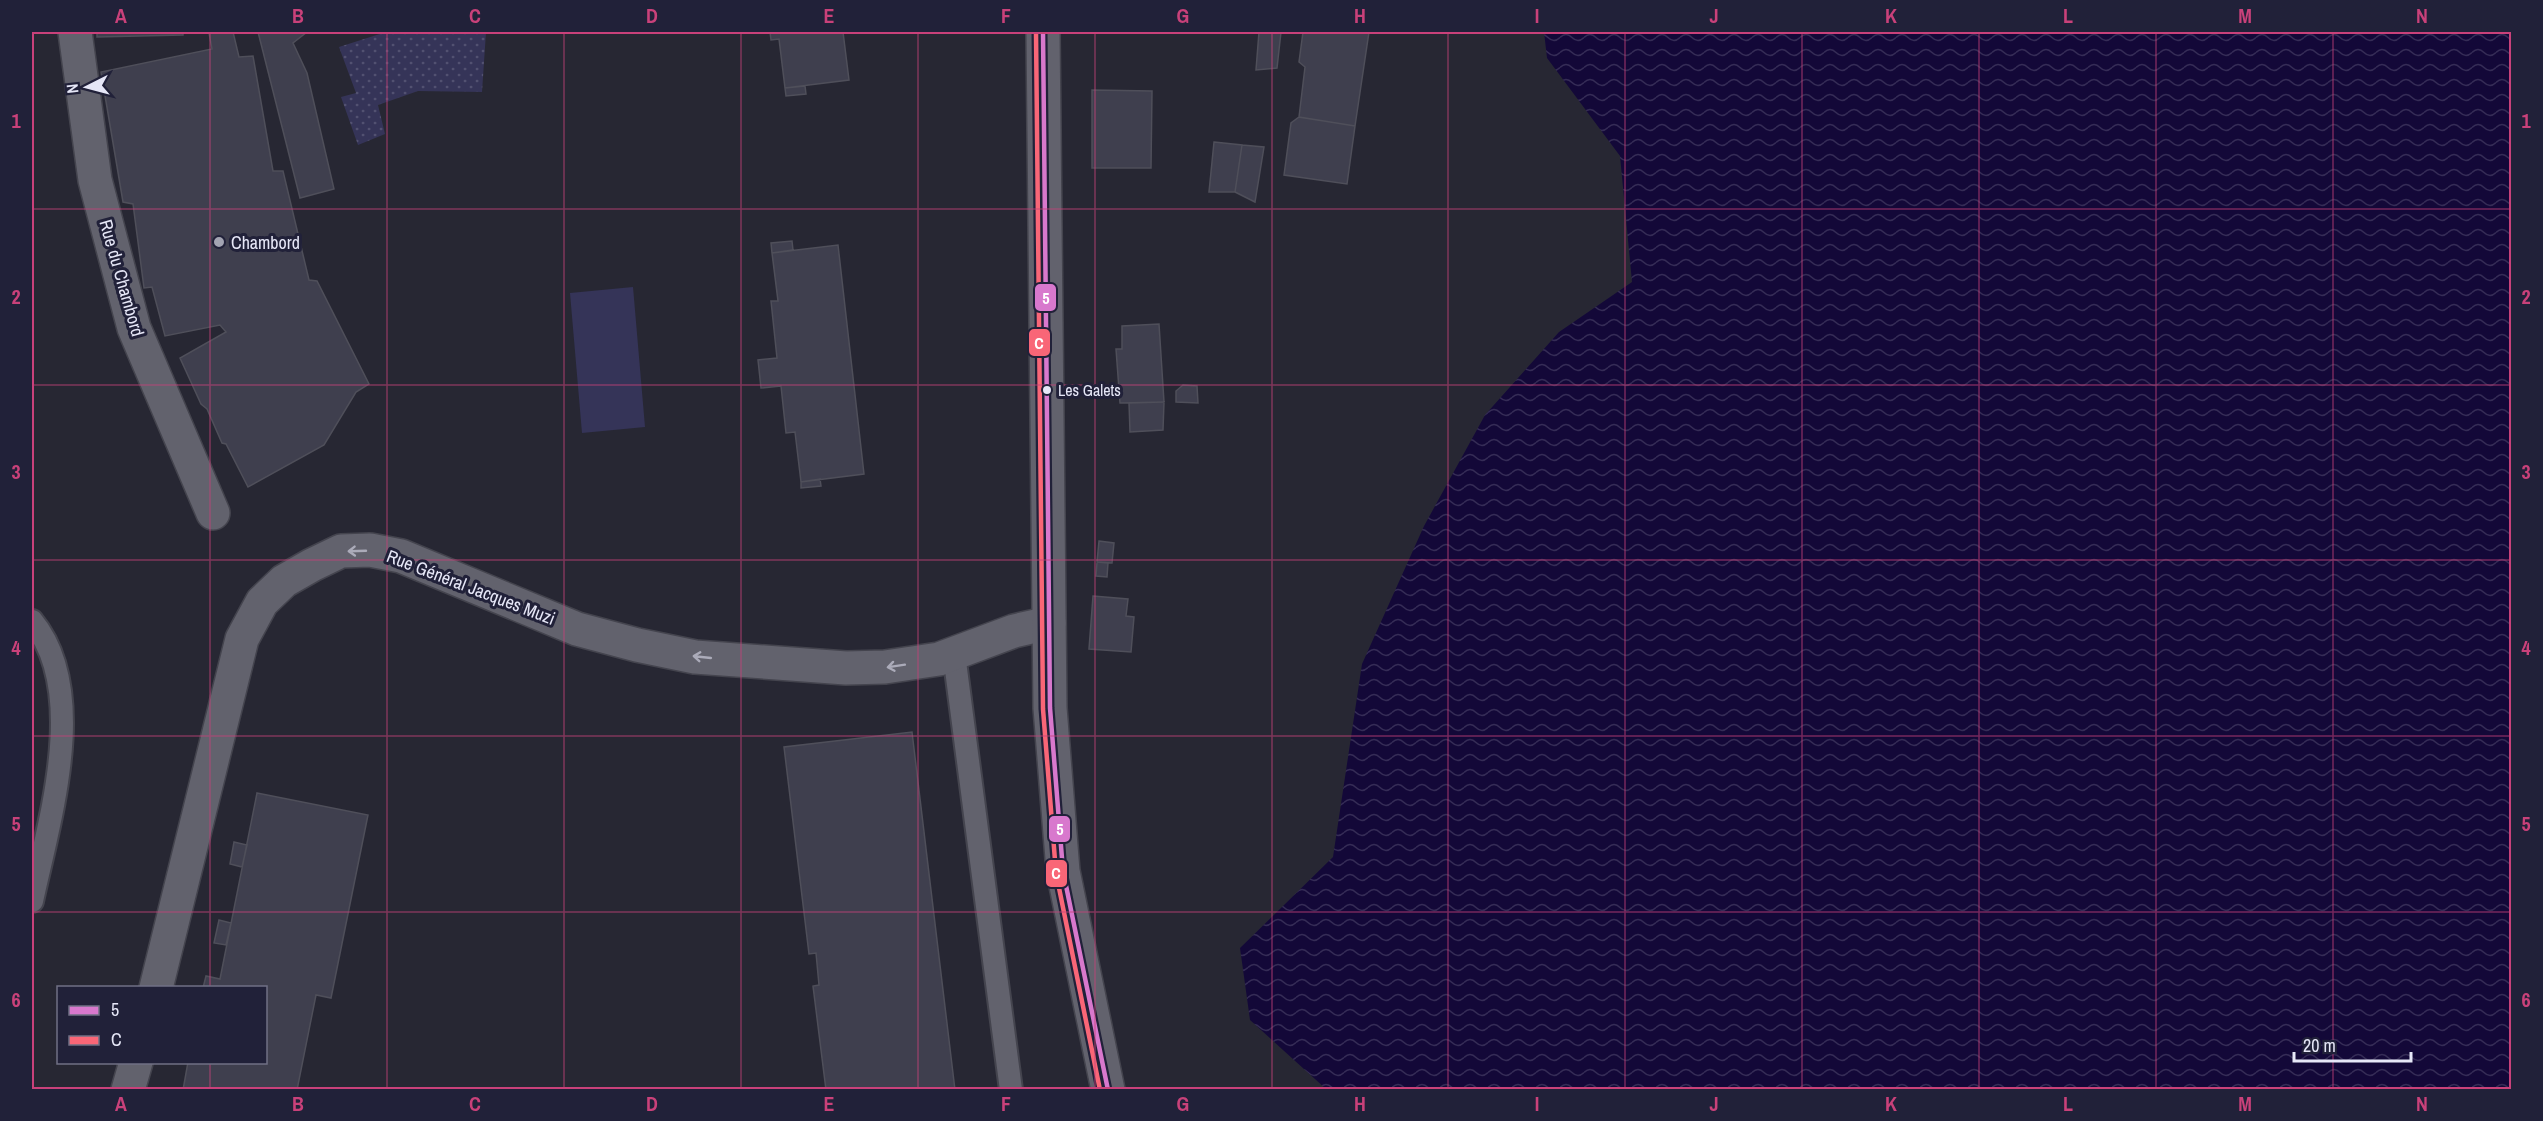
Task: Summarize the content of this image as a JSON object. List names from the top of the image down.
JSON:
{
  "streets": {
    "street": ["Rue du Chambord", "Rue Général Jacques Muzi"]
  },
  "places": ["Chambord", "Les Galets"],
  "lines": ["transit line 5", "transit line C"],
  "legend": ["5", "C"],
  "scale_bar": "20 m",
  "north": "left",
  "grid": {
    "columns": [
      "A",
      "B",
      "C",
      "D",
      "E",
      "F",
      "G",
      "H",
      "I",
      "J",
      "K",
      "L",
      "M",
      "N"
    ],
    "rows": [
      "1",
      "2",
      "3",
      "4",
      "5",
      "6"
    ]
  }
}
